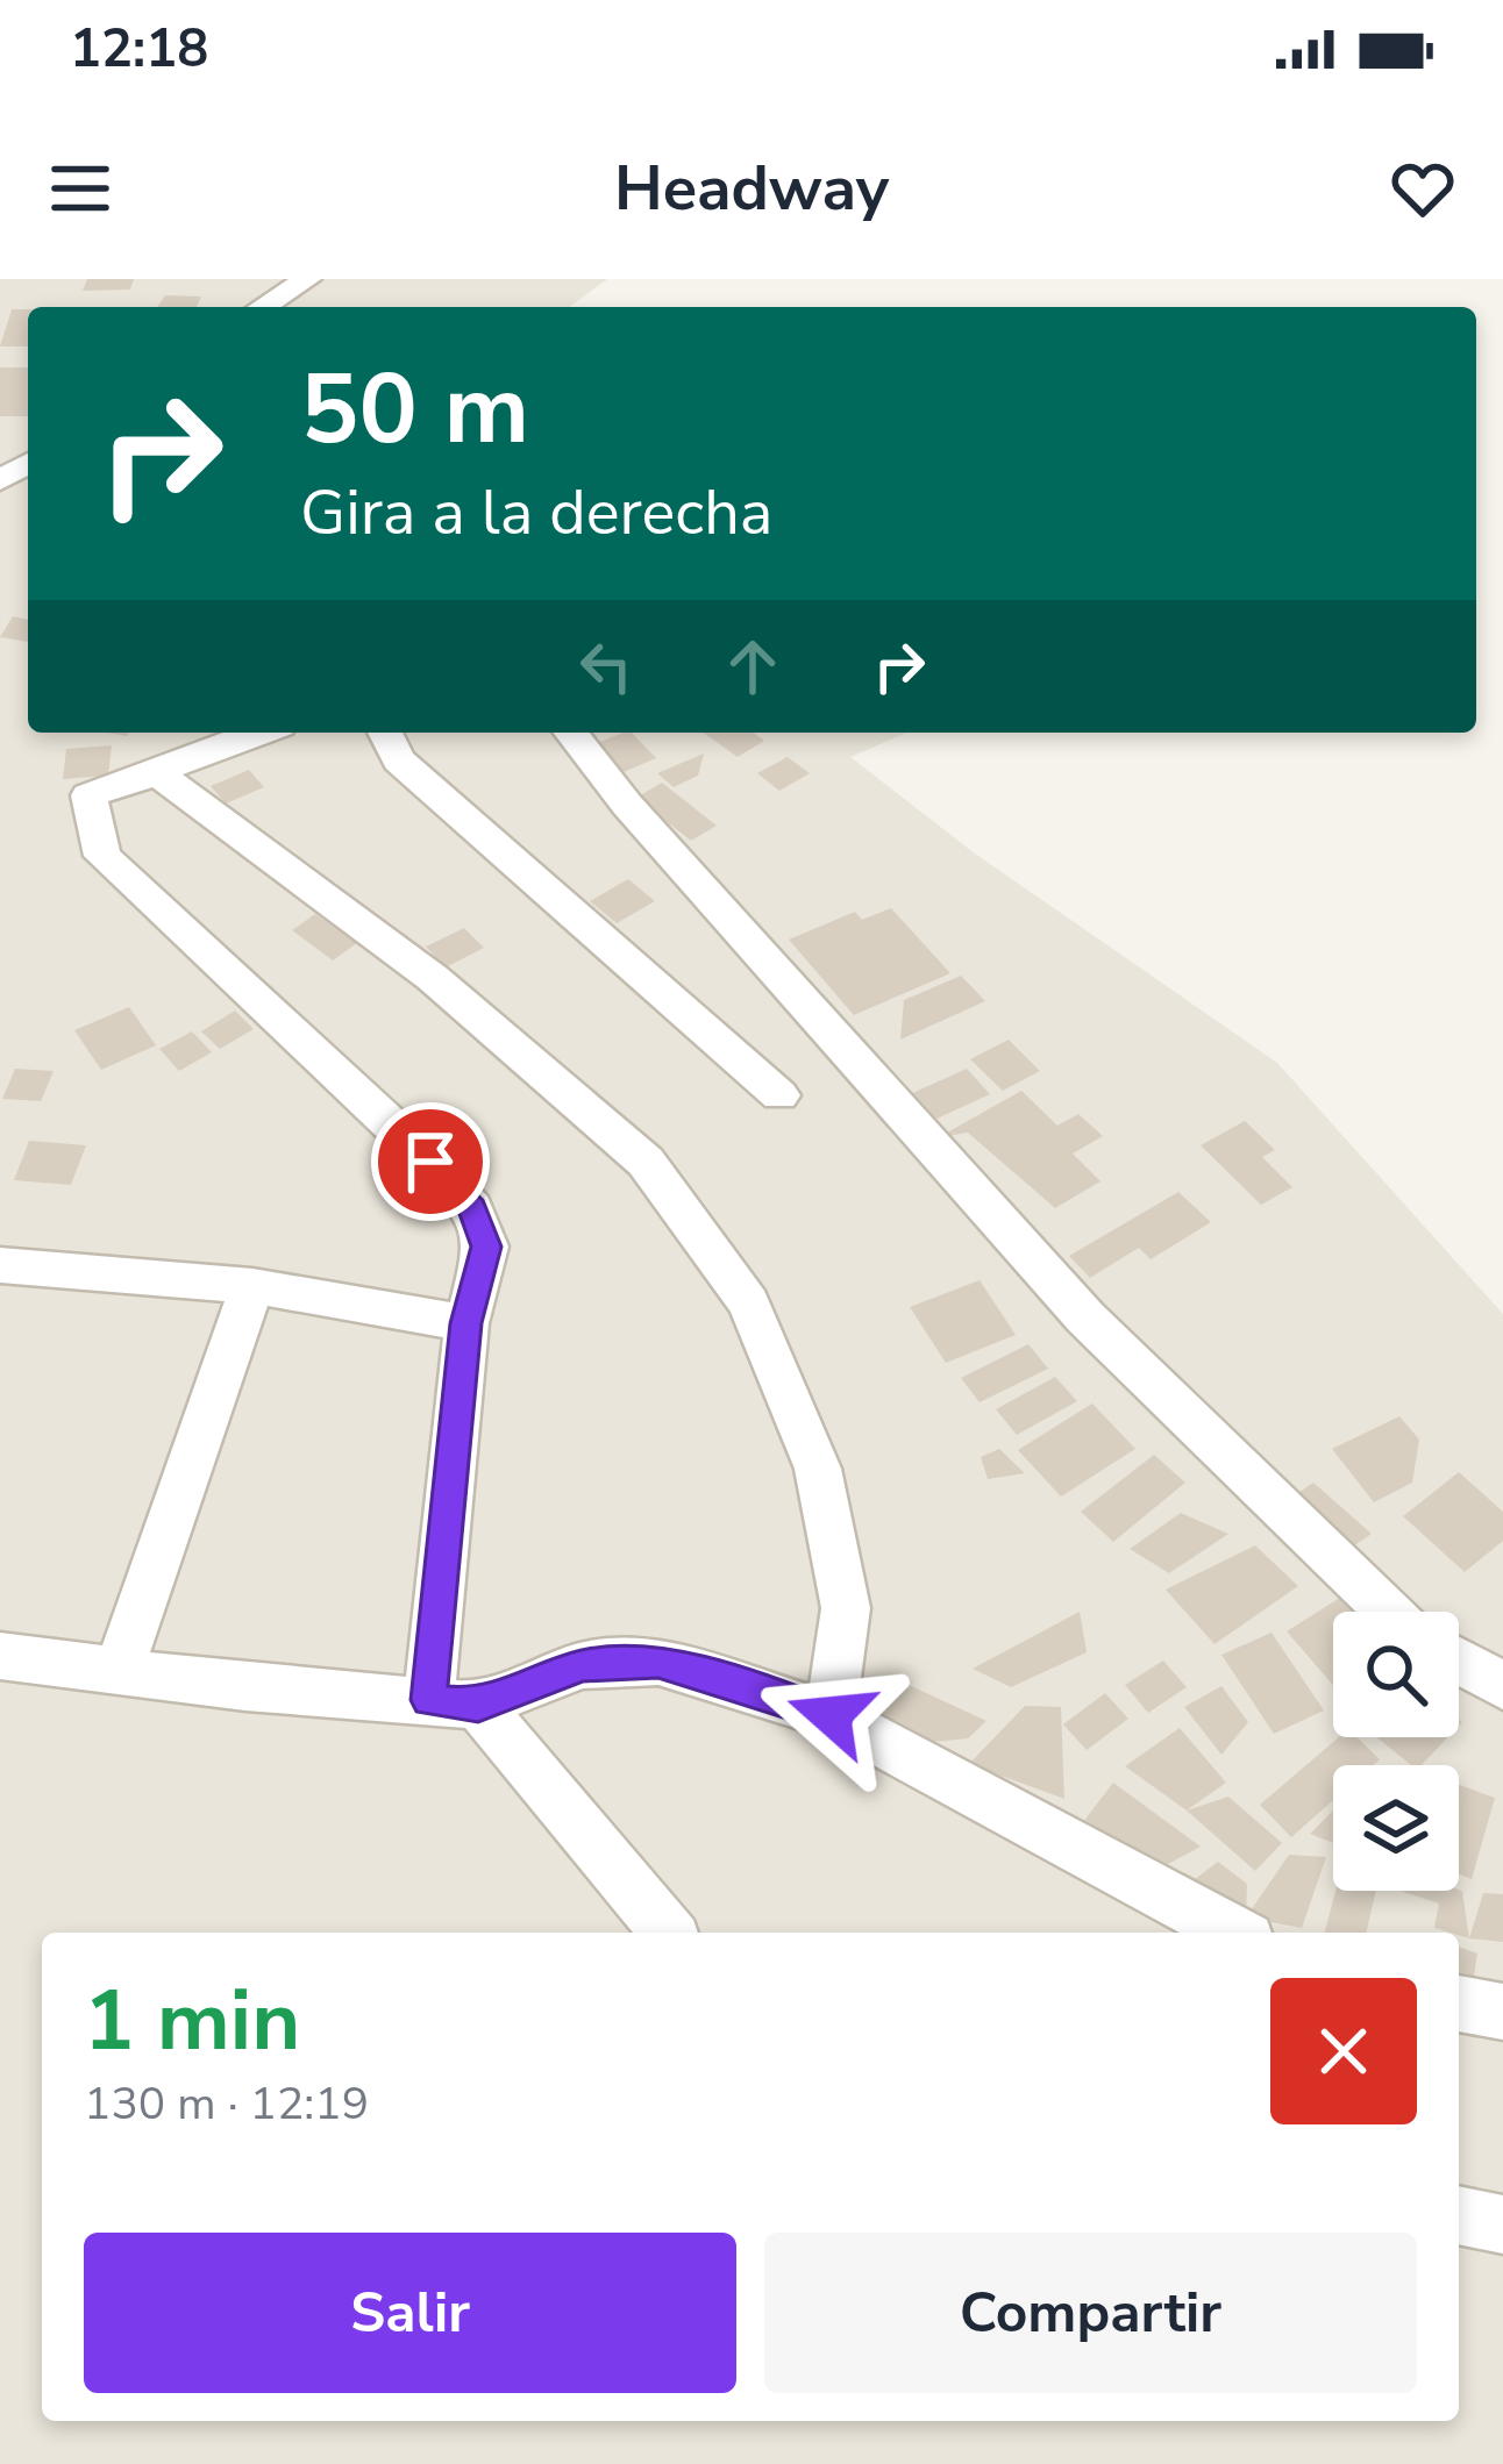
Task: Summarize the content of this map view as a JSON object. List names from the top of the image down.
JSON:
{
  "page": {
    "status": "12:18",
    "header": "Headway",
    "turn": ["50 m", "Gira a la derecha"],
    "heading": ["1 min", "130 m · 12:19"],
    "buttons": ["Salir", "Compartir"]
  }
}
